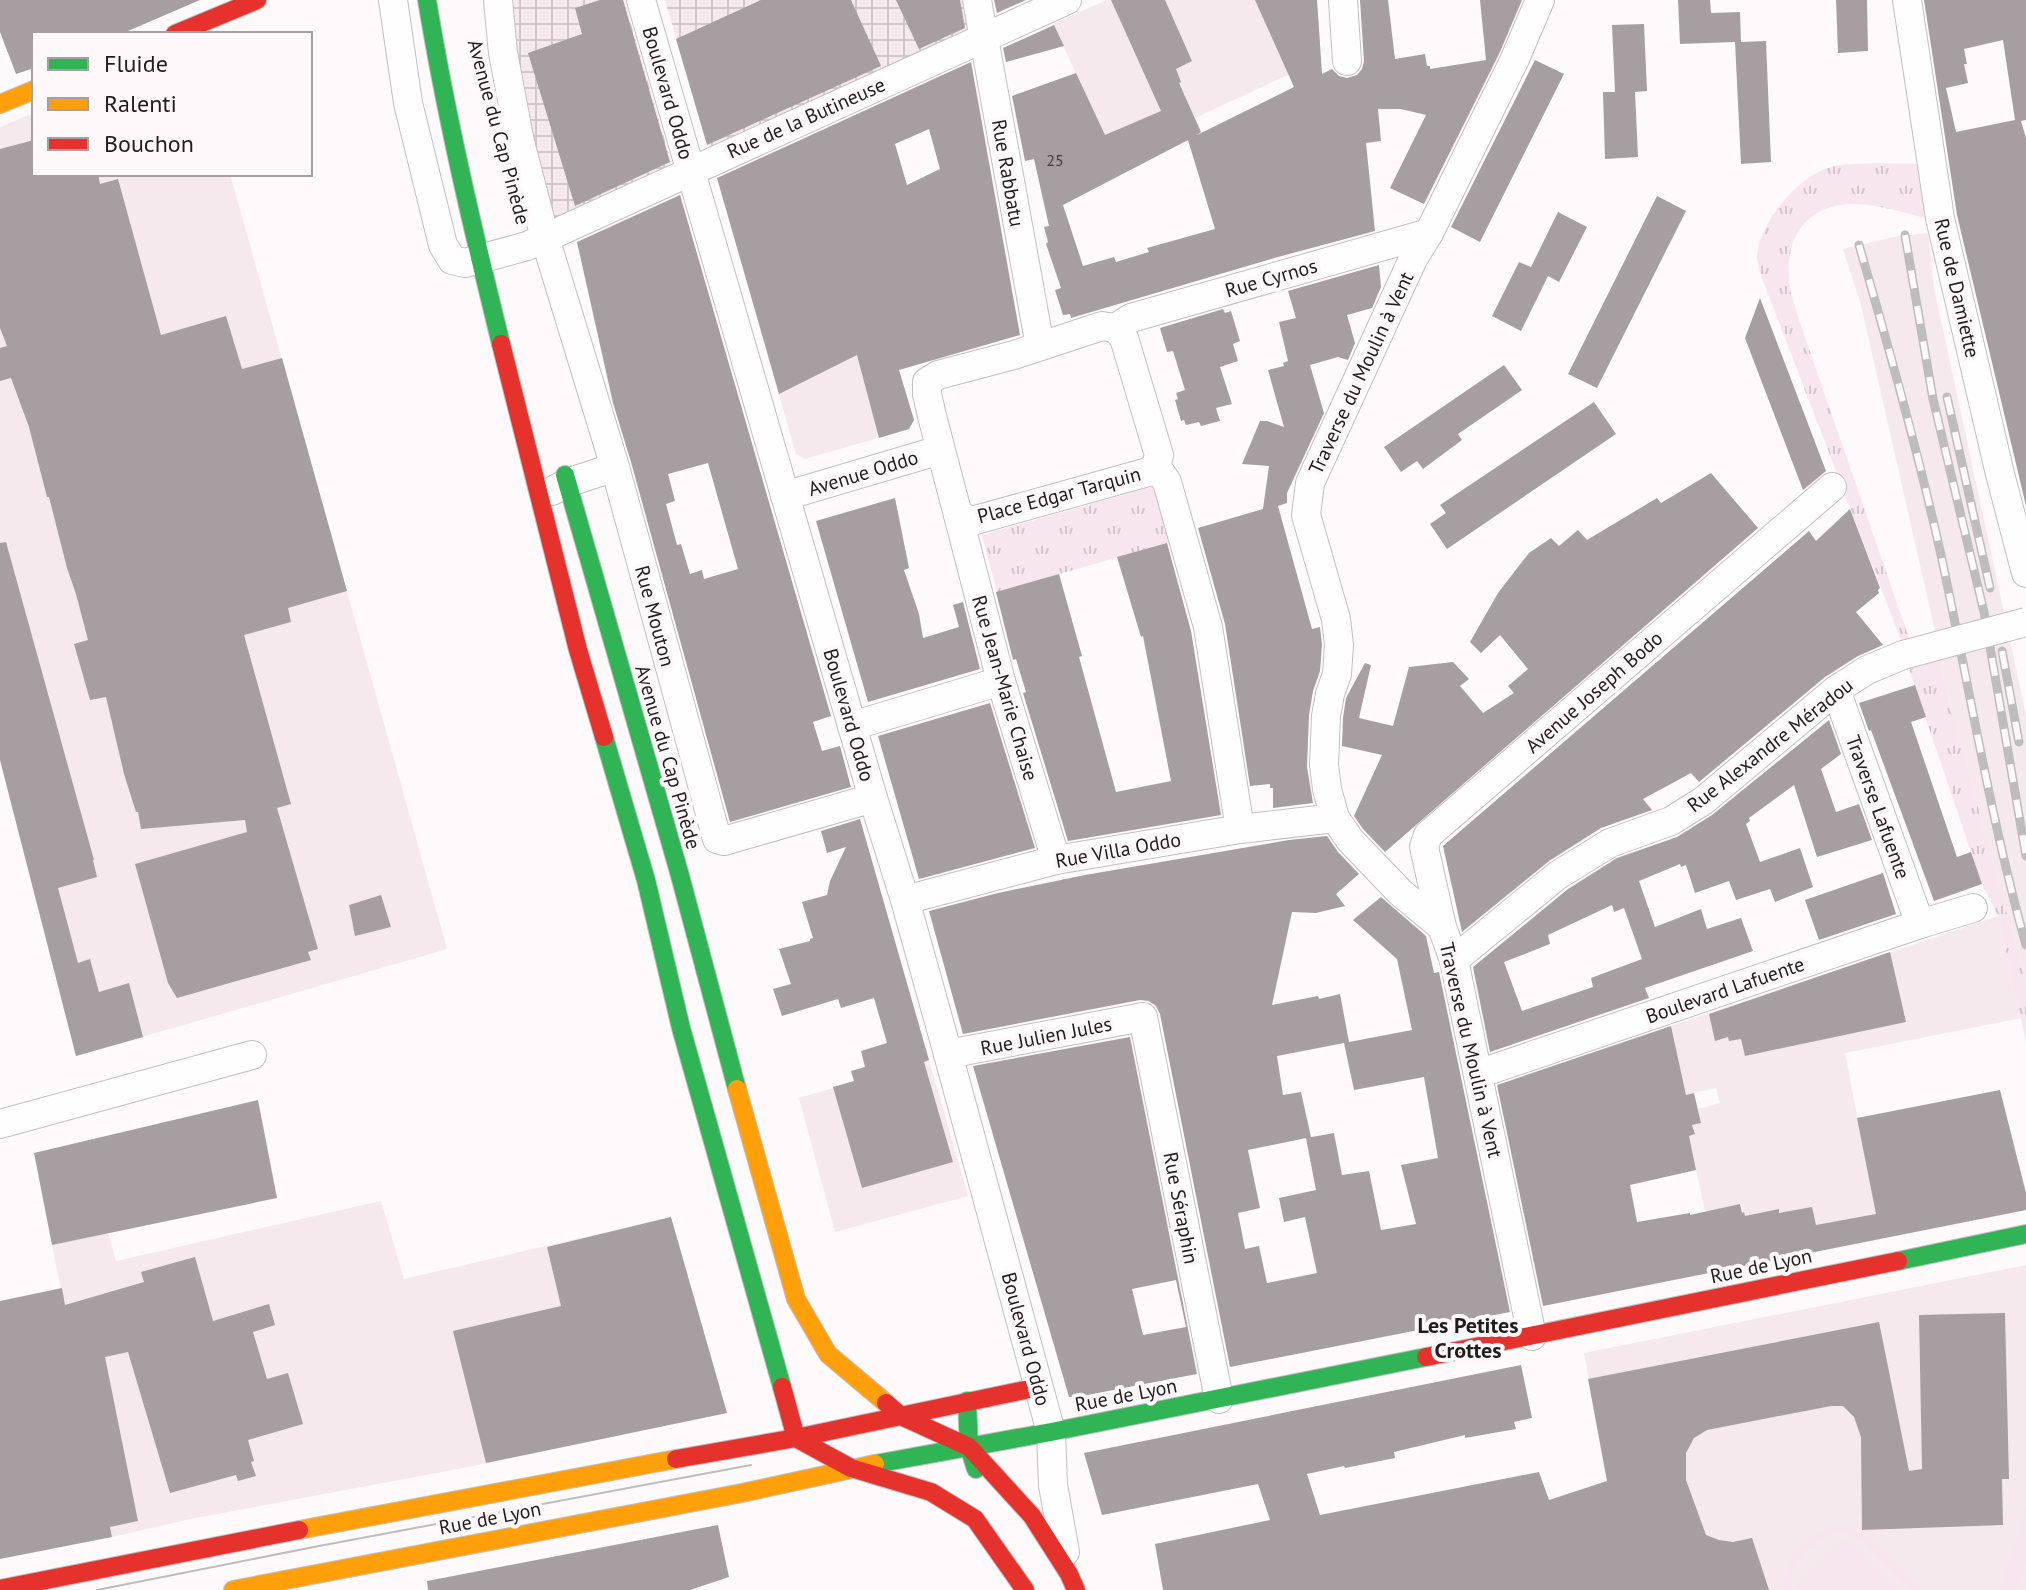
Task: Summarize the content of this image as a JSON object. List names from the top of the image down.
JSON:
{
  "streets": {
    "main road": ["Avenue du Cap Pinède", "Rue de Lyon"],
    "street": [
      "Boulevard Oddo",
      "Rue de la Butineuse",
      "Rue Rabbatu",
      "Rue Cyrnos",
      "Rue de Damiette",
      "Traverse du Moulin à Vent",
      "Avenue Oddo",
      "Place Edgar Tarquin",
      "Rue Mouton",
      "Rue Jean-Marie Chaise",
      "Avenue Joseph Bodo",
      "Rue Alexandre Méradou",
      "Traverse Lafuente",
      "Rue Villa Oddo",
      "Boulevard Lafuente",
      "Rue Julien Jules",
      "Rue Séraphin"
    ]
  },
  "crossings": [
    ["Boulevard Oddo", "Rue de la Butineuse"],
    ["Boulevard Oddo", "Avenue Oddo"],
    ["Boulevard Oddo", "Rue Mouton"],
    ["Boulevard Oddo", "Rue Villa Oddo"],
    ["Boulevard Oddo", "Rue Julien Jules"],
    ["Boulevard Oddo", "Rue de Lyon"],
    ["Rue de la Butineuse", "Avenue du Cap Pinède"],
    ["Rue de la Butineuse", "Rue Rabbatu"],
    ["Rue de la Butineuse", "Rue Mouton"],
    ["Avenue du Cap Pinède", "Rue de Lyon"],
    ["Rue Rabbatu", "Place Edgar Tarquin"],
    ["Rue Cyrnos", "Traverse du Moulin à Vent"],
    ["Rue Cyrnos", "Place Edgar Tarquin"],
    ["Traverse du Moulin à Vent", "Avenue Joseph Bodo"],
    ["Traverse du Moulin à Vent", "Rue Alexandre Méradou"],
    ["Traverse du Moulin à Vent", "Rue Villa Oddo"],
    ["Traverse du Moulin à Vent", "Boulevard Lafuente"],
    ["Traverse du Moulin à Vent", "Rue de Lyon"],
    ["Avenue Oddo", "Place Edgar Tarquin"],
    ["Place Edgar Tarquin", "Rue Jean-Marie Chaise"],
    ["Rue Jean-Marie Chaise", "Rue Villa Oddo"],
    ["Rue Alexandre Méradou", "Traverse Lafuente"],
    ["Traverse Lafuente", "Boulevard Lafuente"],
    ["Rue Julien Jules", "Rue Séraphin"],
    ["Rue Séraphin", "Rue de Lyon"]
  ],
  "districts": ["Les Petites Crottes"],
  "house_numbers": ["25"],
  "legend": ["Fluide", "Ralenti", "Bouchon"]
}
